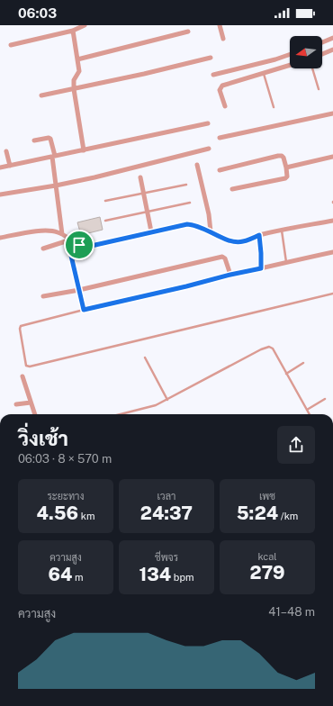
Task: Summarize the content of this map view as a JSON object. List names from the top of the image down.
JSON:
{
  "north": "left",
  "page": {
    "status": "06:03",
    "heading": ["วิ่งเช้า", "06:03 · 8 × 570 m"],
    "stats": [
      ["ระยะทาง", "4.56 km"],
      ["เวลา", "24:37"],
      ["เพซ", "5:24 /km"],
      ["ความสูง", "64 m"],
      ["ชีพจร", "134 bpm"],
      ["kcal", "279"]
    ],
    "chart": ["ความสูง", "41–48 m"]
  }
}
